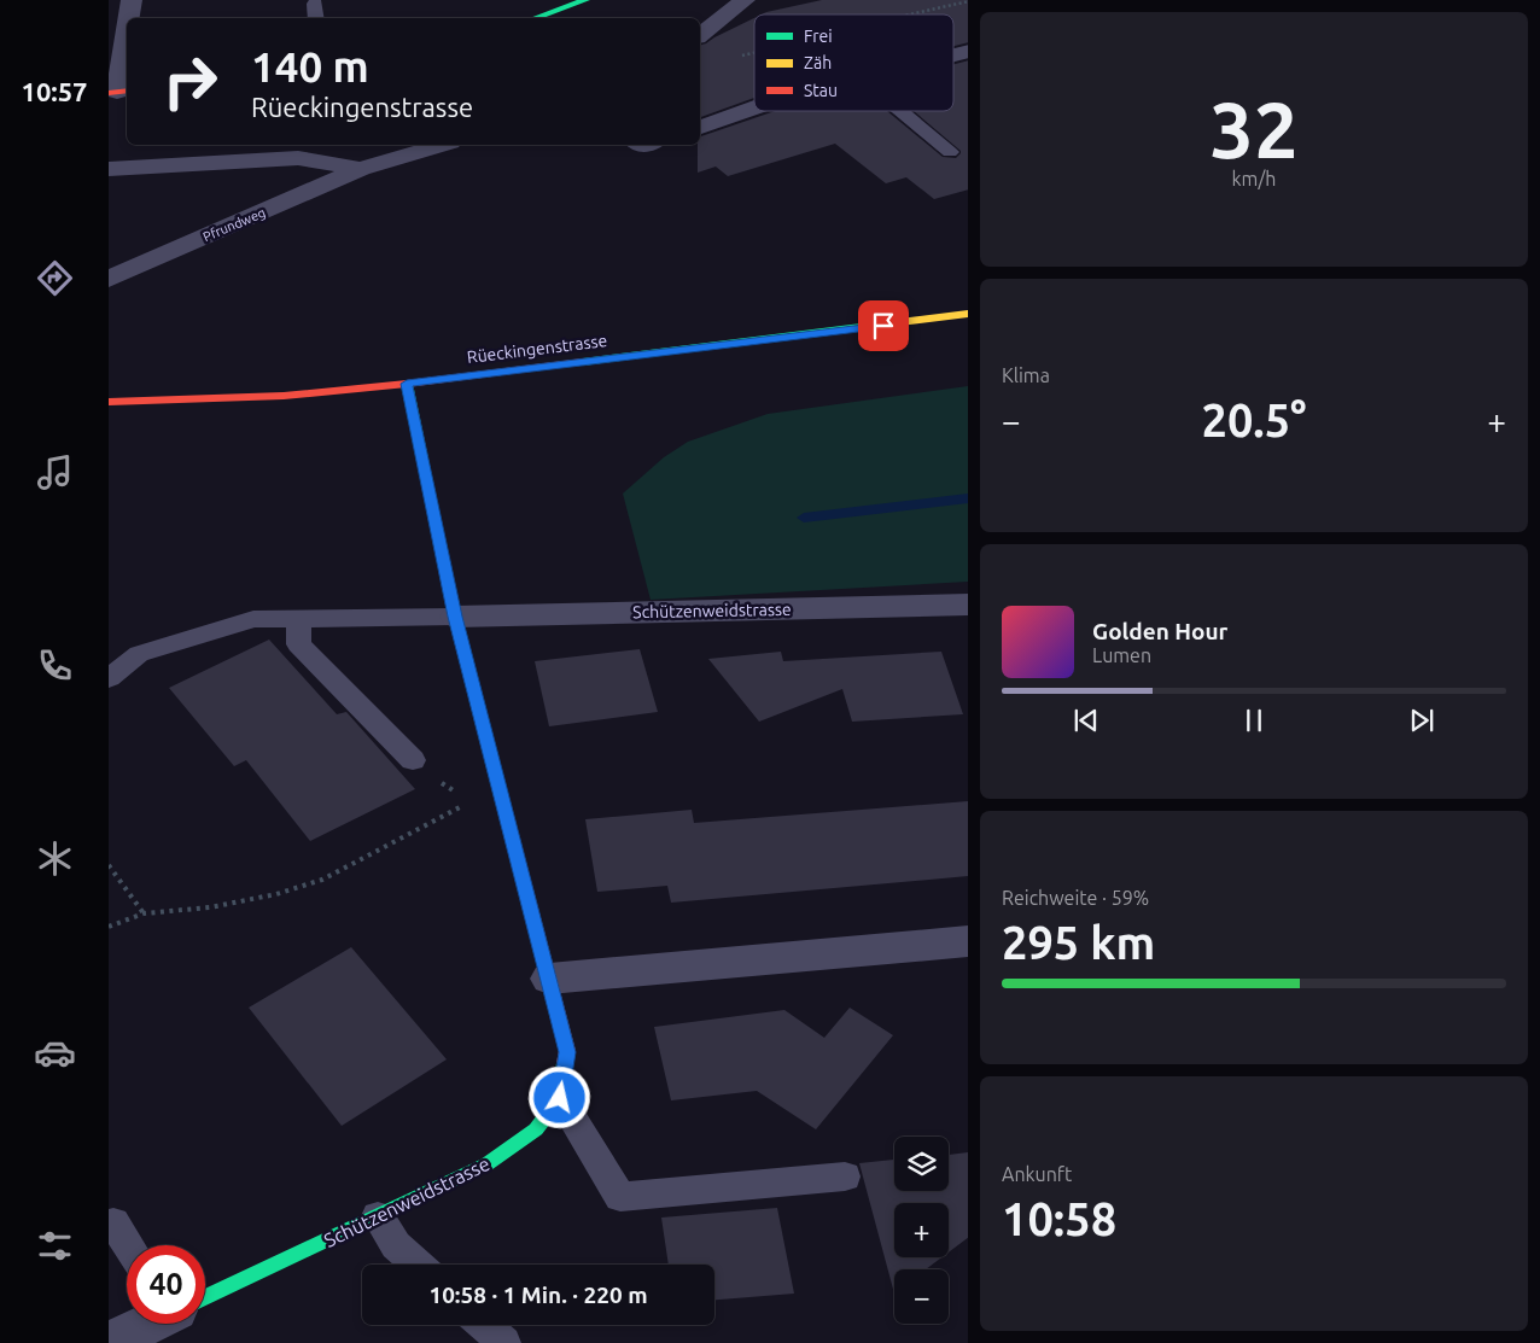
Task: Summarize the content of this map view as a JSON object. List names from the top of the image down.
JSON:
{
  "streets": {
    "street": ["Pfrundweg", "Rüeckingenstrasse", "Schützenweidstrasse"]
  },
  "crossings": [
    ["Rüeckingenstrasse", "Schützenweidstrasse"]
  ],
  "legend": ["Frei", "Zäh", "Stau"],
  "page": {
    "tabs": "10:57",
    "tile": [
      ["32", "km/h"],
      "Klima",
      ["Reichweite · 59%", "295 km"],
      ["Ankunft", "10:58"]
    ],
    "turn": ["140 m", "Rüeckingenstrasse"],
    "heat": ["−", "20.5°", "+"],
    "song": ["Golden Hour", "Lumen"],
    "map_buttons": ["+", "−"],
    "limit": "40",
    "trip": "10:58 · 1 Min. · 220 m"
  }
}
